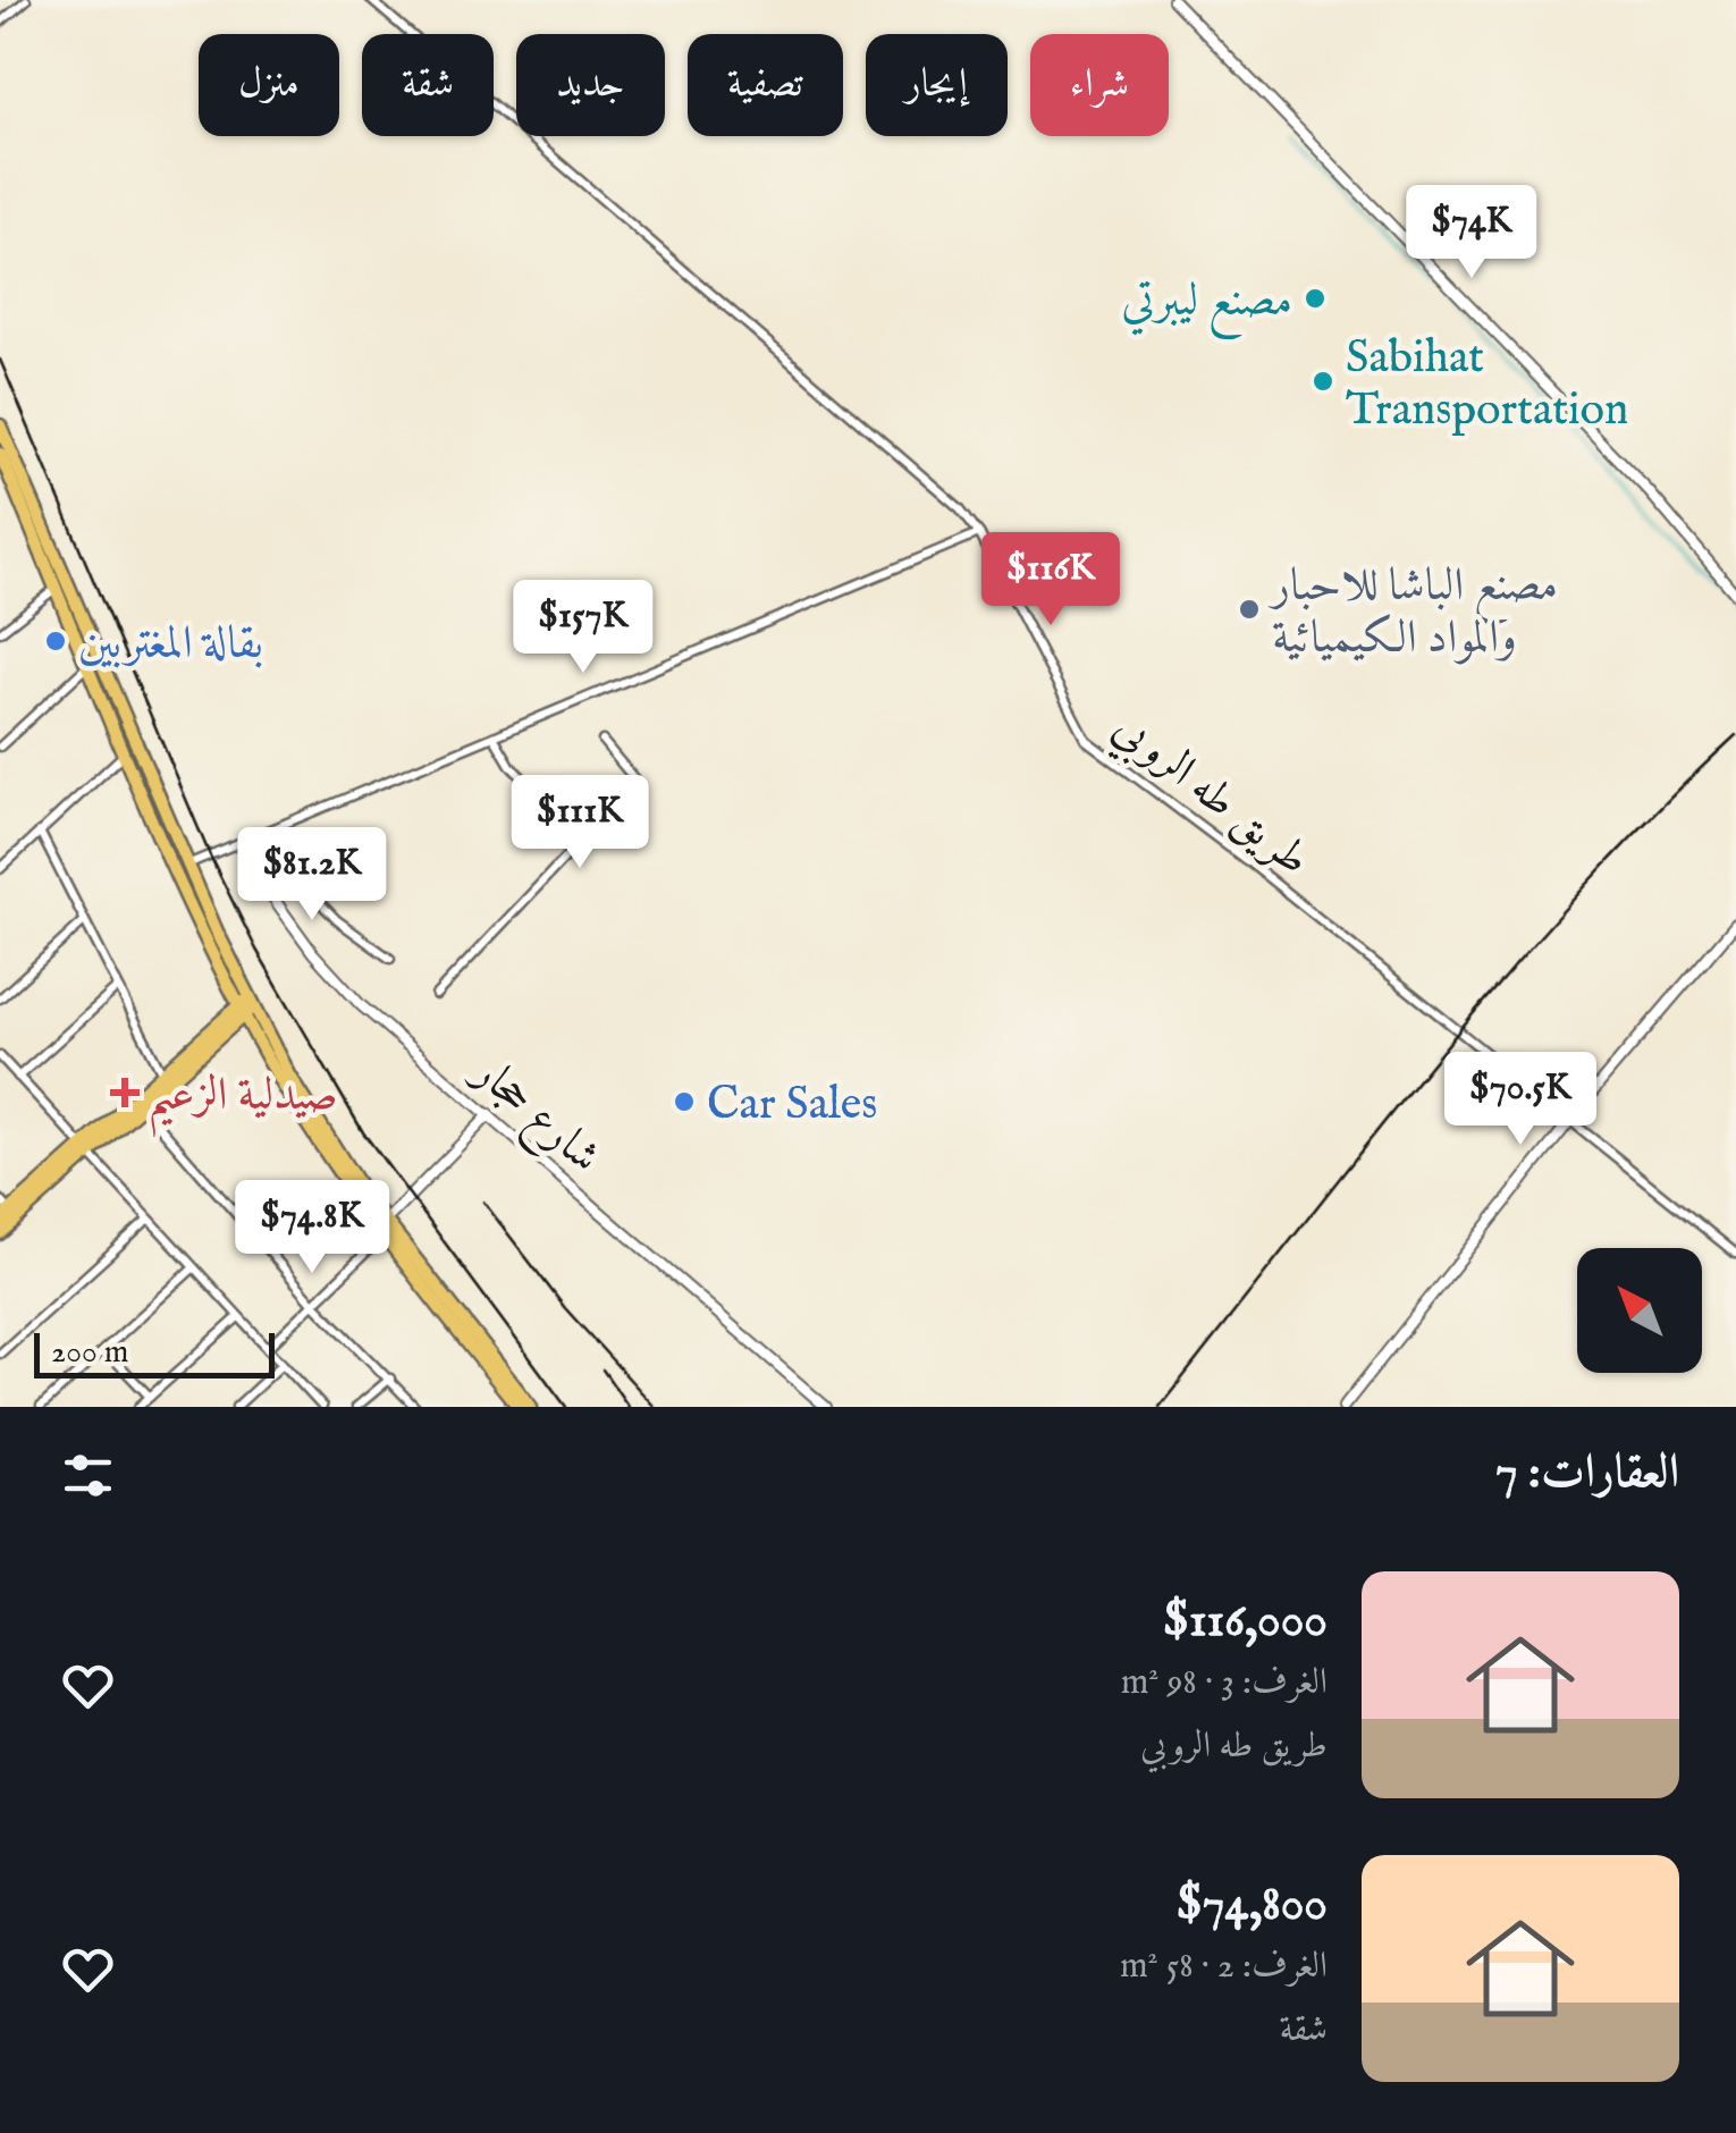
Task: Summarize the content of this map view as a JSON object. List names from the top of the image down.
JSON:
{
  "streets": {
    "street": ["طريق طه الروبي", "شارع حجار"]
  },
  "places": {
    "other": [
      "مصنع ليبرتي",
      "Sabihat Transportation",
      "مصنع الباشا للاحبار والمواد الكيميائية",
      "بقالة المغتربين",
      "Car Sales"
    ],
    "health": ["صيدلية الزعيم"]
  },
  "scale_bar": "200 m",
  "north": "top left",
  "page": {
    "chip": [
      "شراء",
      "إيجار",
      "تصفية",
      "جديد",
      "شقة",
      "منزل"
    ],
    "price": [
      "$74K",
      "$116K",
      "$157K",
      "$111K",
      "$81.2K",
      "$70.5K",
      "$74.8K"
    ],
    "scale": "200 m",
    "heading": "العقارات: 7",
    "list": [
      {
        "name": "$116,000",
        "note": "الغرف: 3 · 98 m² · طريق طه الروبي"
      },
      {
        "name": "$74,800",
        "note": "الغرف: 2 · 58 m² · شقة"
      }
    ]
  }
}
